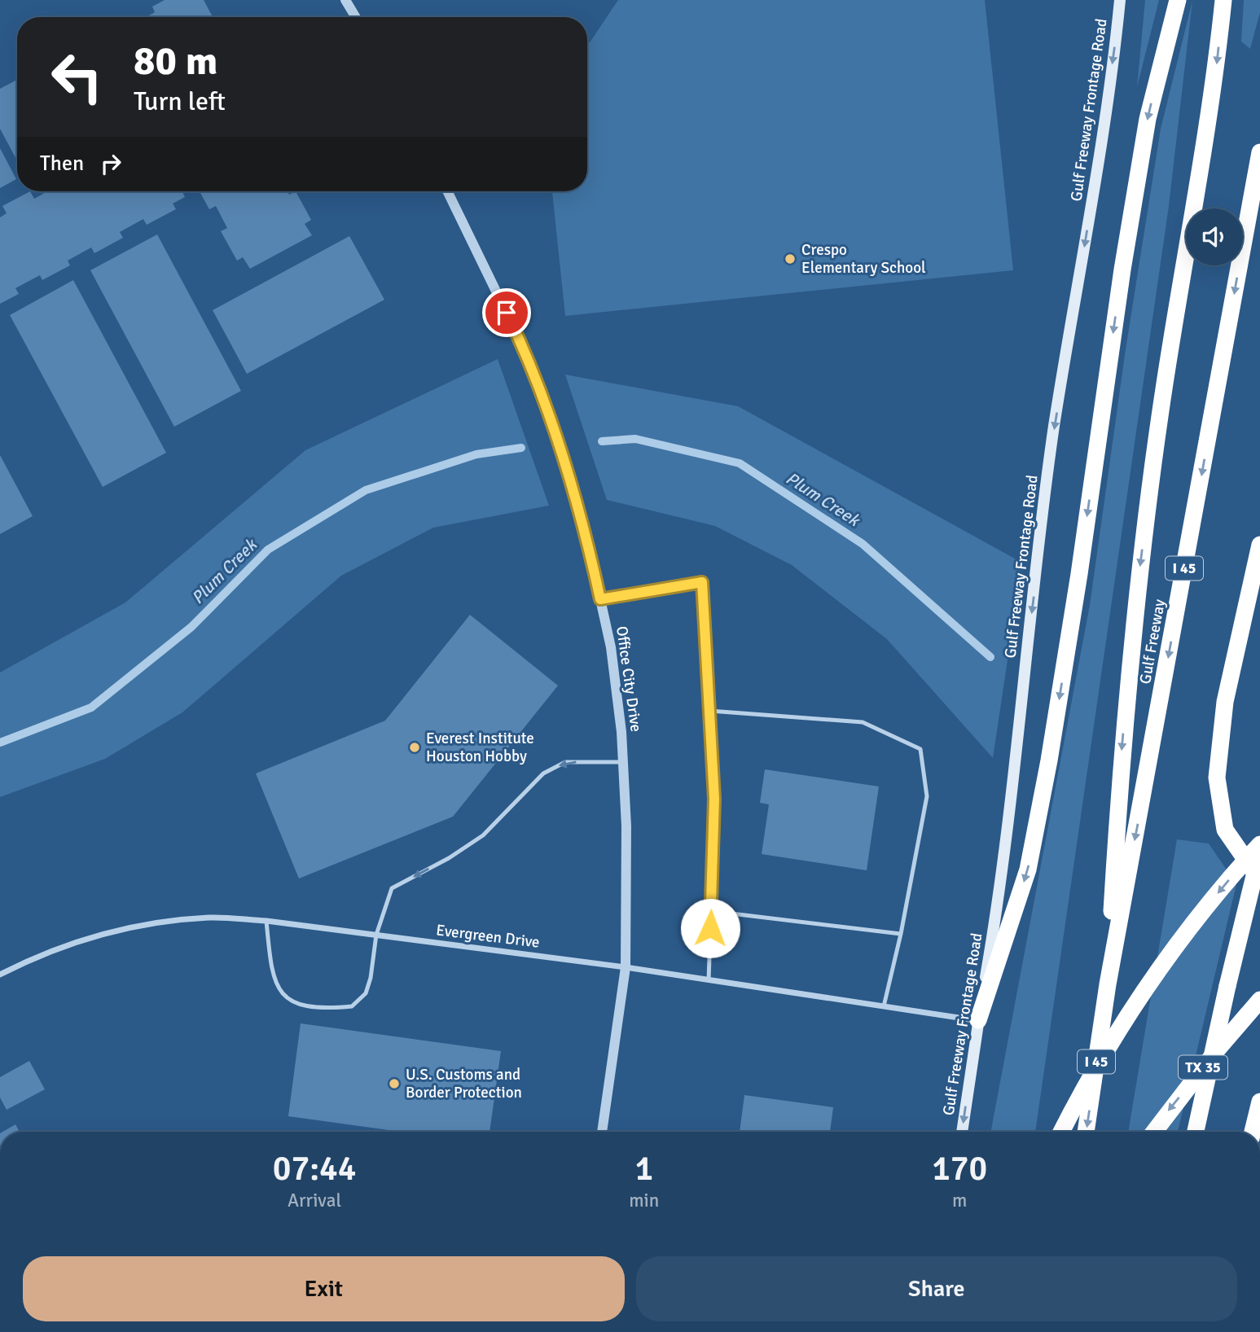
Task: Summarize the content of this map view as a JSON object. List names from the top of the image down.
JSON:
{
  "streets": {
    "highway": ["I 45", "Gulf Freeway", "TX 35"],
    "main road": ["Gulf Freeway Frontage Road"],
    "street": ["Office City Drive", "Evergreen Drive"]
  },
  "crossings": [
    ["Gulf Freeway Frontage Road", "Evergreen Drive"],
    ["Office City Drive", "Evergreen Drive"]
  ],
  "one_way": ["Gulf Freeway Frontage Road"],
  "water": ["Plum Creek"],
  "places": ["Crespo Elementary School", "Everest Institute Houston Hobby", "U.S. Customs and Border Protection"],
  "page": {
    "turn": ["80 m", "Turn left"],
    "then": "Then",
    "eta": [
      "07:44",
      "Arrival",
      "1",
      "min",
      "170",
      "m"
    ],
    "buttons": ["Exit", "Share"]
  }
}
